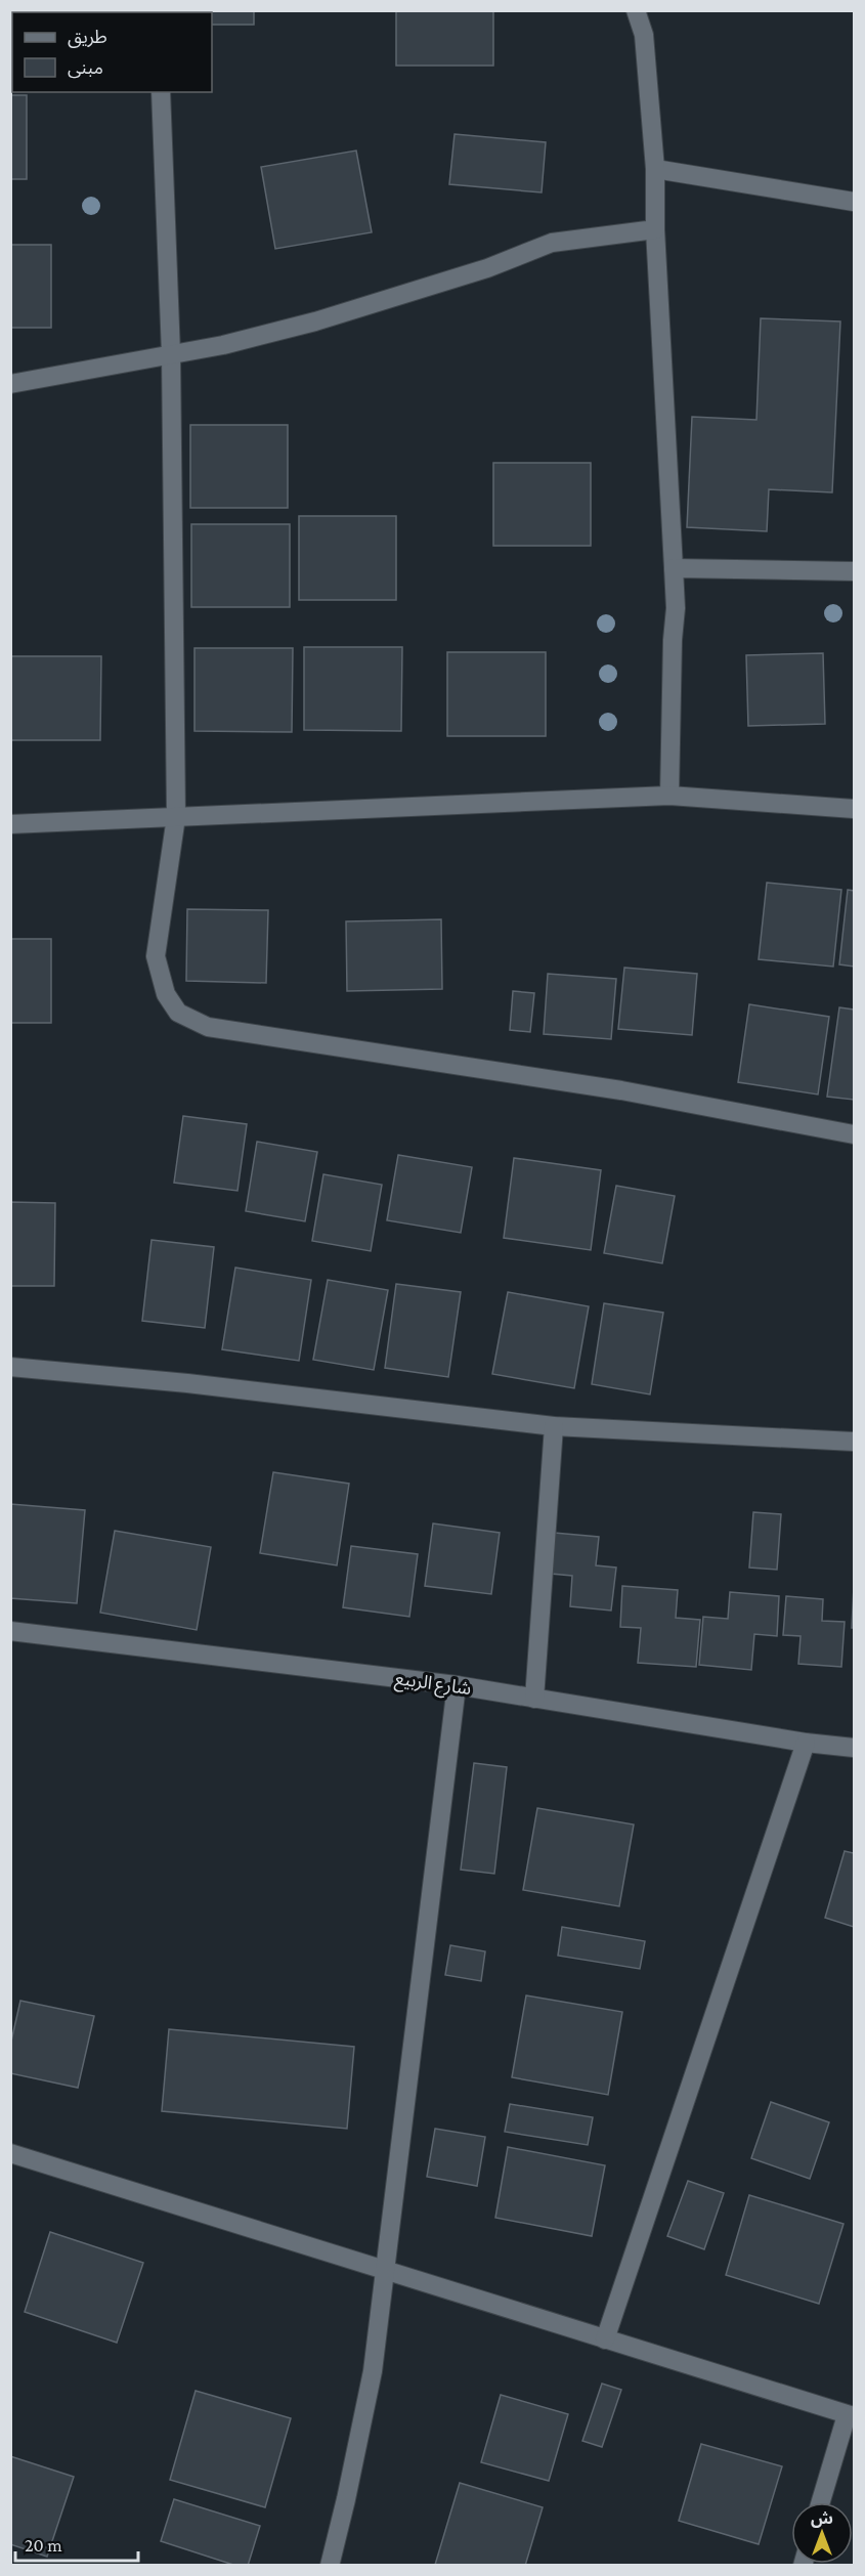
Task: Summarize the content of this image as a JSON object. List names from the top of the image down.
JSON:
{
  "streets": {
    "street": ["شارع الربيع"]
  },
  "legend": ["طريق", "مبنى"],
  "scale_bar": "20 m",
  "north": "top"
}
